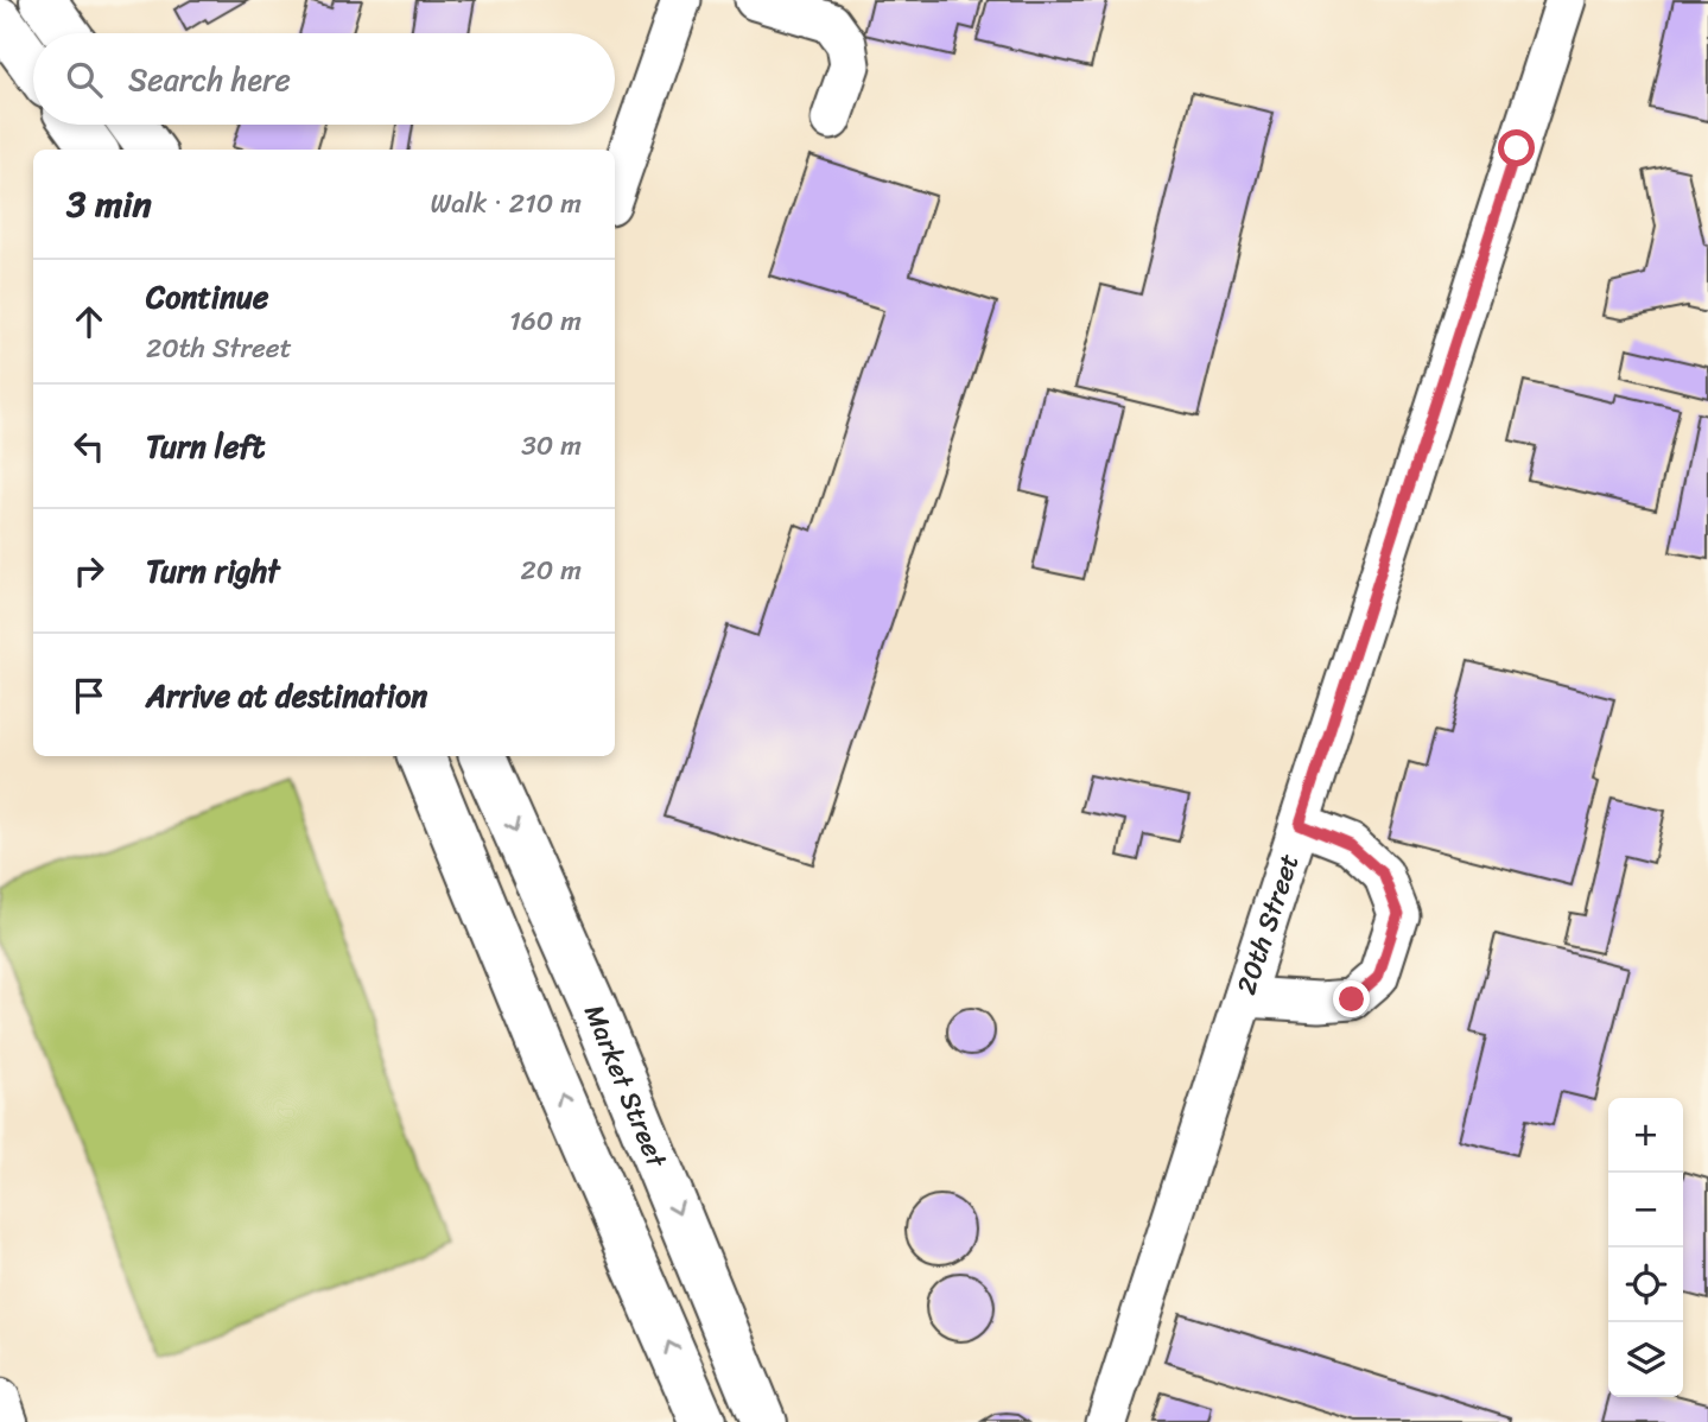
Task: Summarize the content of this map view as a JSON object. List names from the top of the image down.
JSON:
{
  "streets": {
    "main road": ["Market Street"],
    "street": ["20th Street"]
  },
  "page": {
    "search": "Search here",
    "heading": ["3 min", "Walk · 210 m"],
    "list": [
      ["Continue", "20th Street", "160 m"],
      ["Turn left", "30 m"],
      ["Turn right", "20 m"],
      "Arrive at destination"
    ],
    "map_buttons": ["+", "−"]
  }
}
